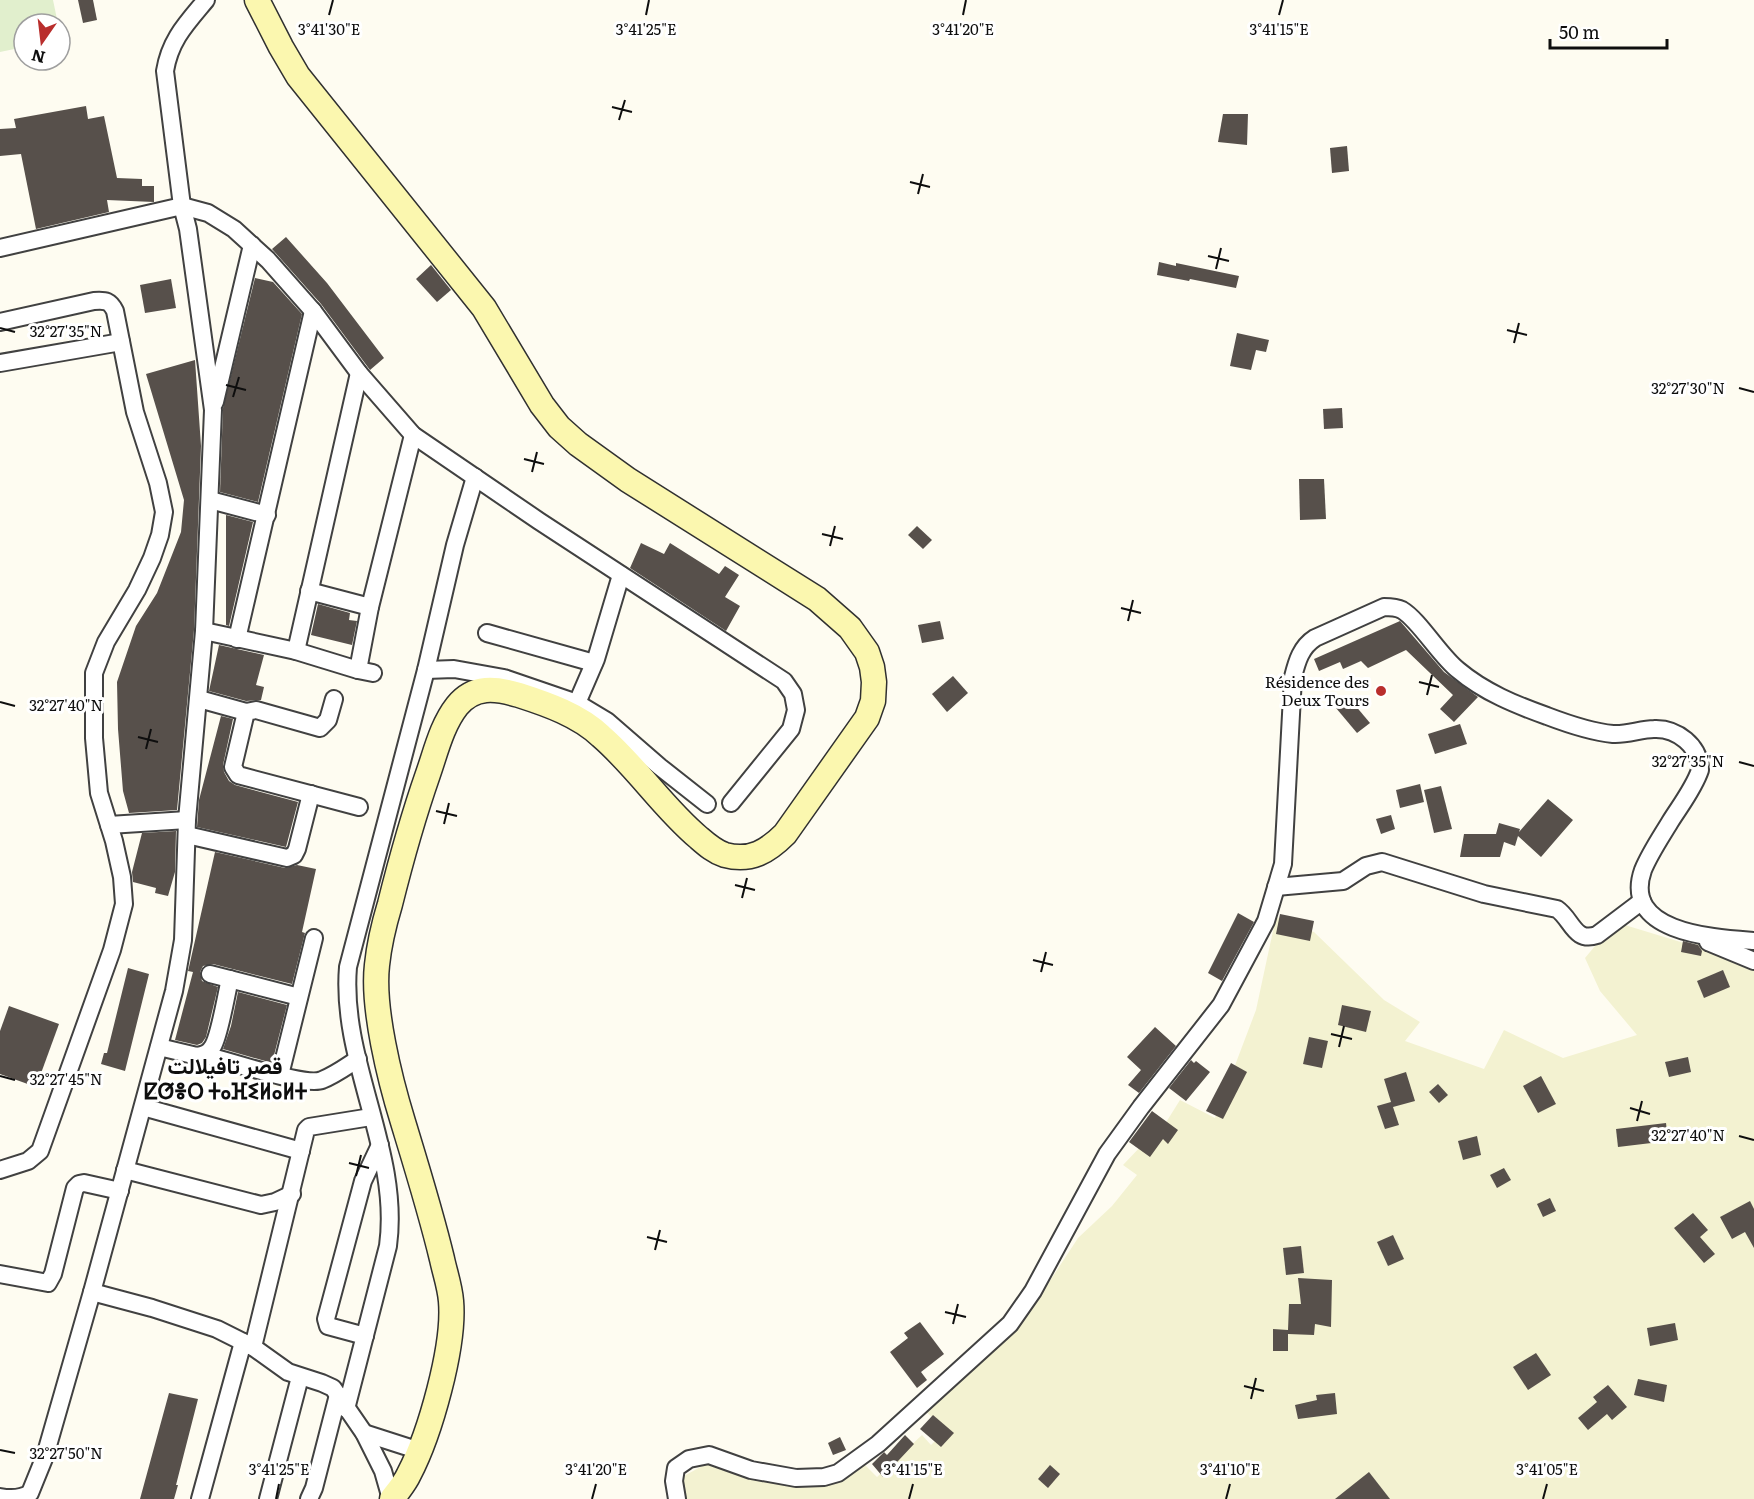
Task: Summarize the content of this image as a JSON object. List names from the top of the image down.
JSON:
{
  "districts": ["قصر تافيلالت ⵇⵚⴻⵔ ⵜⴰⴼⵉⵍⴰⵍⵜ"],
  "places": ["Résidence des Deux Tours"],
  "scale_bar": "50 m",
  "north": "bottom",
  "coordinates": [
    "3°41'30\"E",
    "3°41'25\"E",
    "3°41'20\"E",
    "3°41'15\"E",
    "32°27'35\"N",
    "32°27'30\"N",
    "32°27'40\"N",
    "32°27'45\"N",
    "32°27'50\"N",
    "3°41'10\"E",
    "3°41'05\"E"
  ]
}
